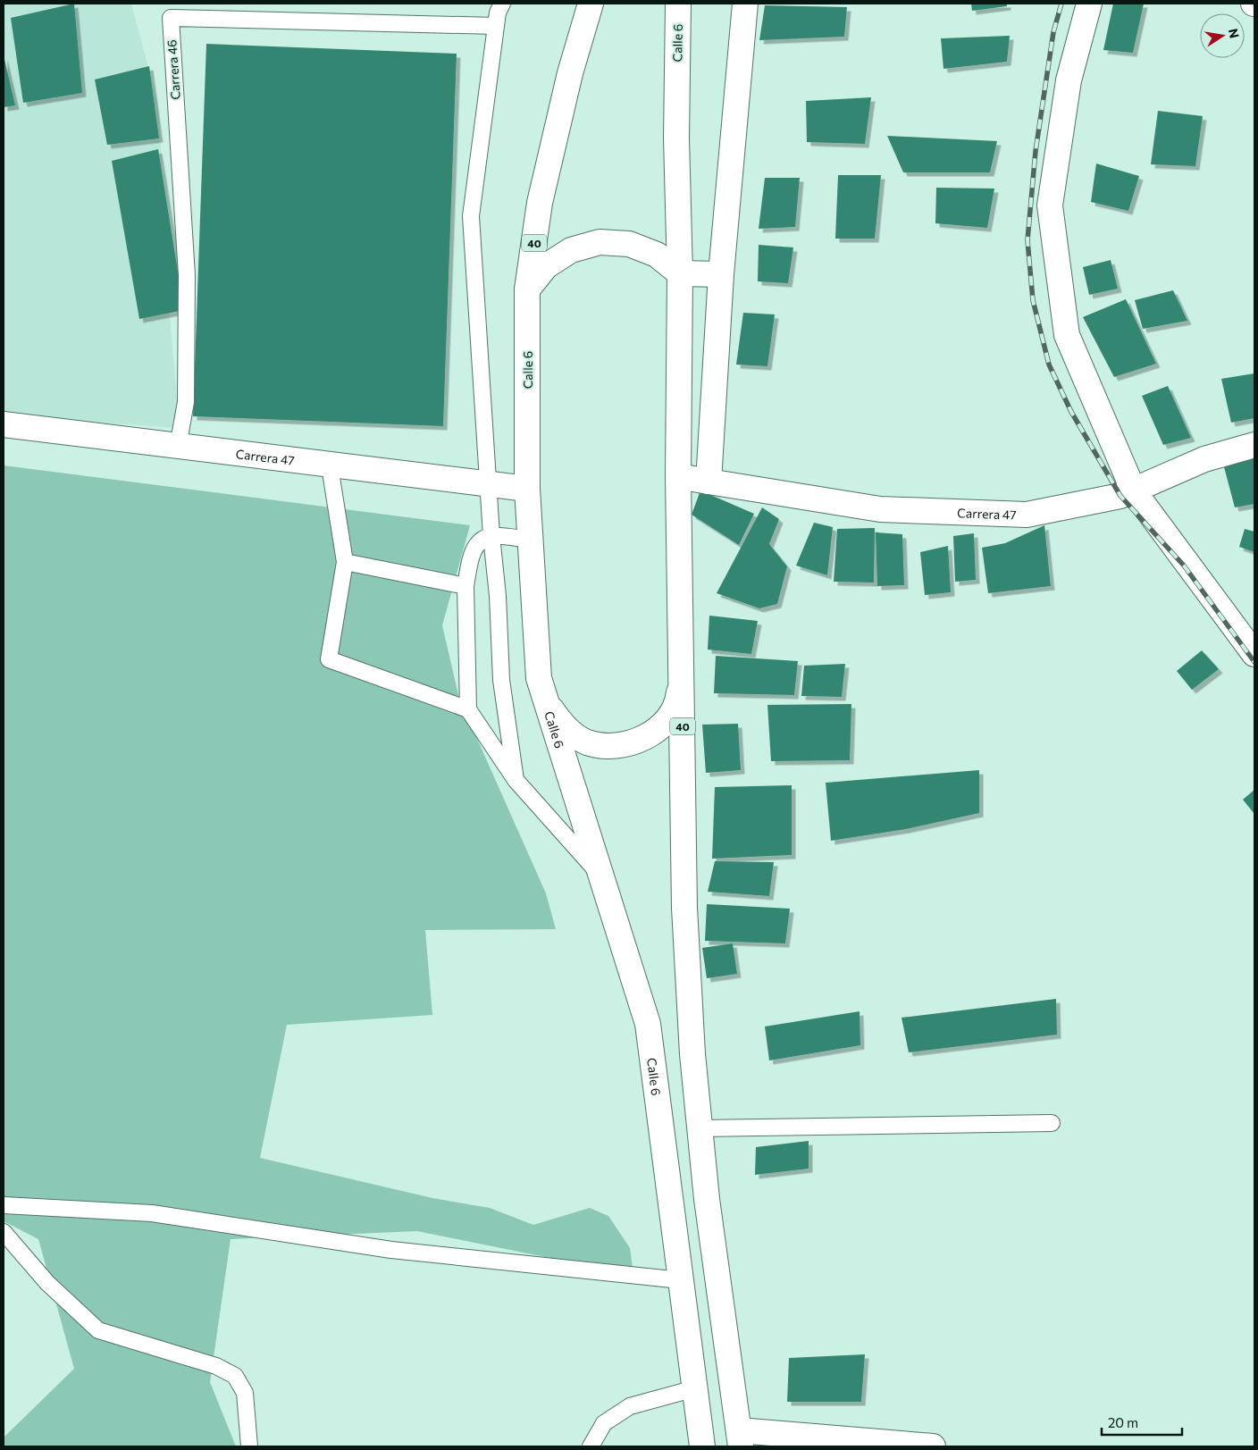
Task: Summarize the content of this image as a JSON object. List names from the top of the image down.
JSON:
{
  "streets": {
    "main road": ["Calle 6", "40", "Carrera 47"],
    "lane": ["Carrera 46"]
  },
  "crossings": [
    ["Calle 6", "Carrera 47"],
    ["Carrera 46", "Carrera 47"]
  ],
  "scale_bar": "20 m",
  "north": "right"
}
